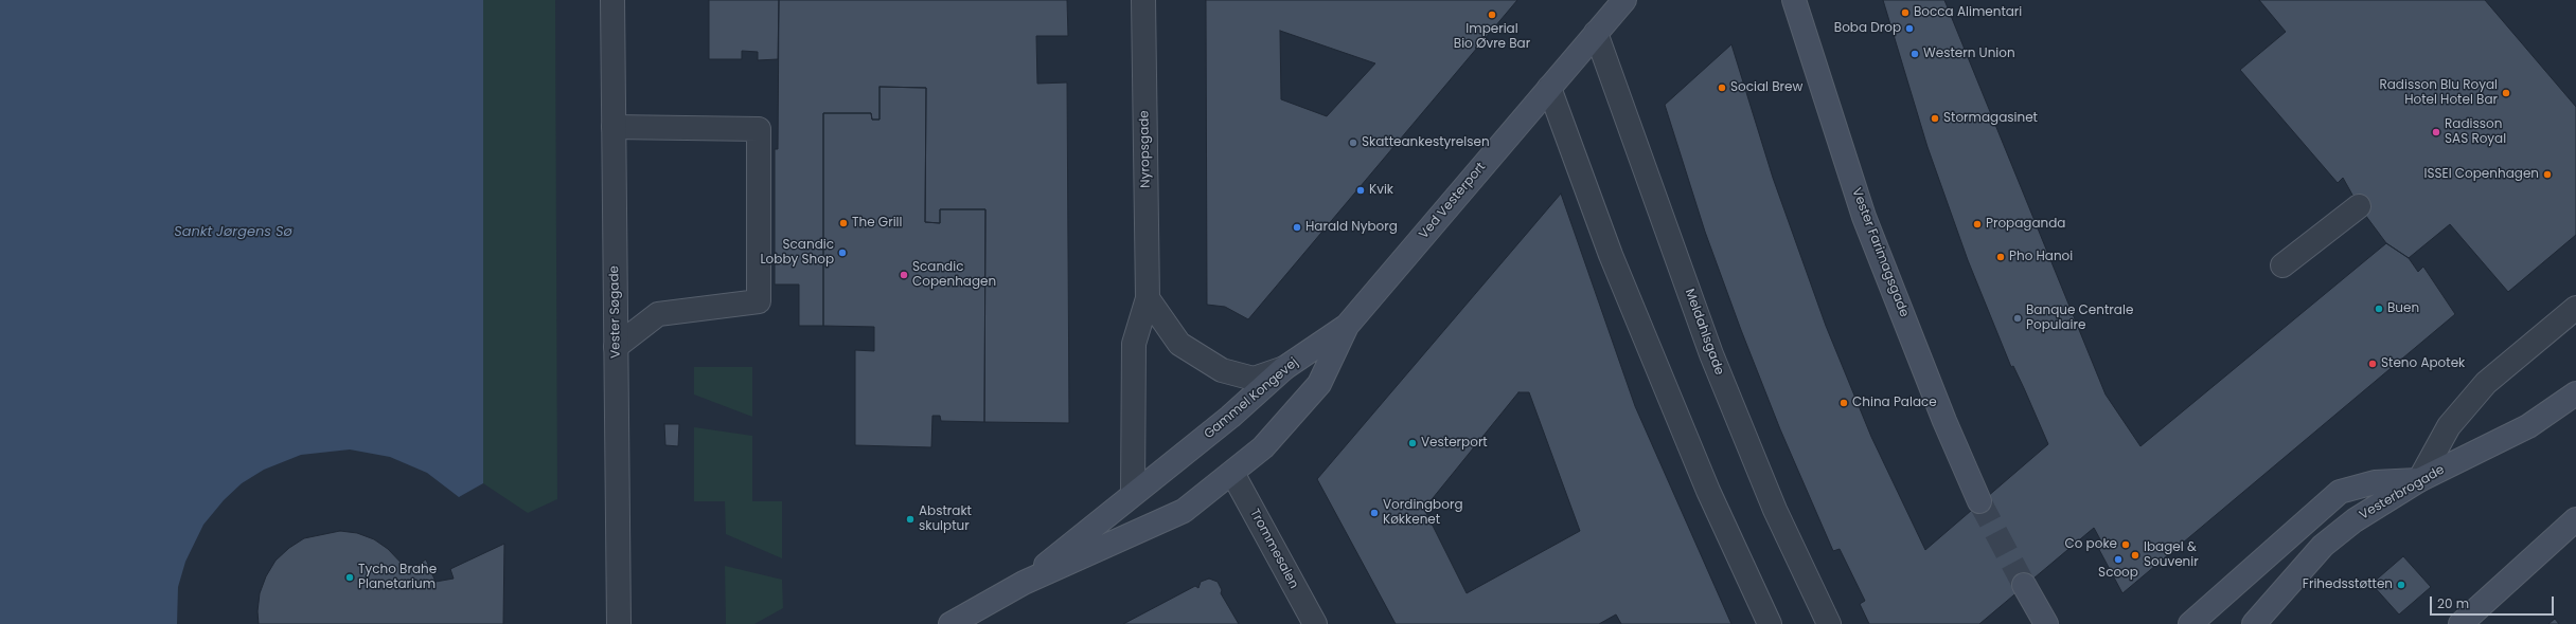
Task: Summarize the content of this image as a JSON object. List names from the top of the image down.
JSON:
{
  "streets": {
    "street": [
      "Nyropsgade",
      "Ved Vesterport",
      "Vester Farimagsgade",
      "Vester Søgade",
      "Meldahlsgade",
      "Gammel Kongevej",
      "Vesterbrogade",
      "Trommesalen"
    ]
  },
  "crossings": [
    ["Nyropsgade", "Gammel Kongevej"],
    ["Ved Vesterport", "Meldahlsgade"],
    ["Ved Vesterport", "Gammel Kongevej"],
    ["Gammel Kongevej", "Trommesalen"]
  ],
  "water": ["Sankt Jørgens Sø"],
  "places": [
    "Bocca Alimentari",
    "Imperial Bio Øvre Bar",
    "Boba Drop",
    "Western Union",
    "Social Brew",
    "Radisson Blu Royal Hotel Hotel Bar",
    "Stormagasinet",
    "Radisson SAS Royal",
    "Skatteankestyrelsen",
    "ISSEI Copenhagen",
    "Kvik",
    "The Grill",
    "Propaganda",
    "Harald Nyborg",
    "Scandic Lobby Shop",
    "Pho Hanoi",
    "Scandic Copenhagen",
    "Buen",
    "Banque Centrale Populaire",
    "Steno Apotek",
    "China Palace",
    "Vesterport",
    "Vordingborg Køkkenet",
    "Abstrakt skulptur",
    "Co poke",
    "Ibagel & Souvenir",
    "Scoop",
    "Tycho Brahe Planetarium",
    "Frihedsstøtten"
  ],
  "scale_bar": "20 m"
}
